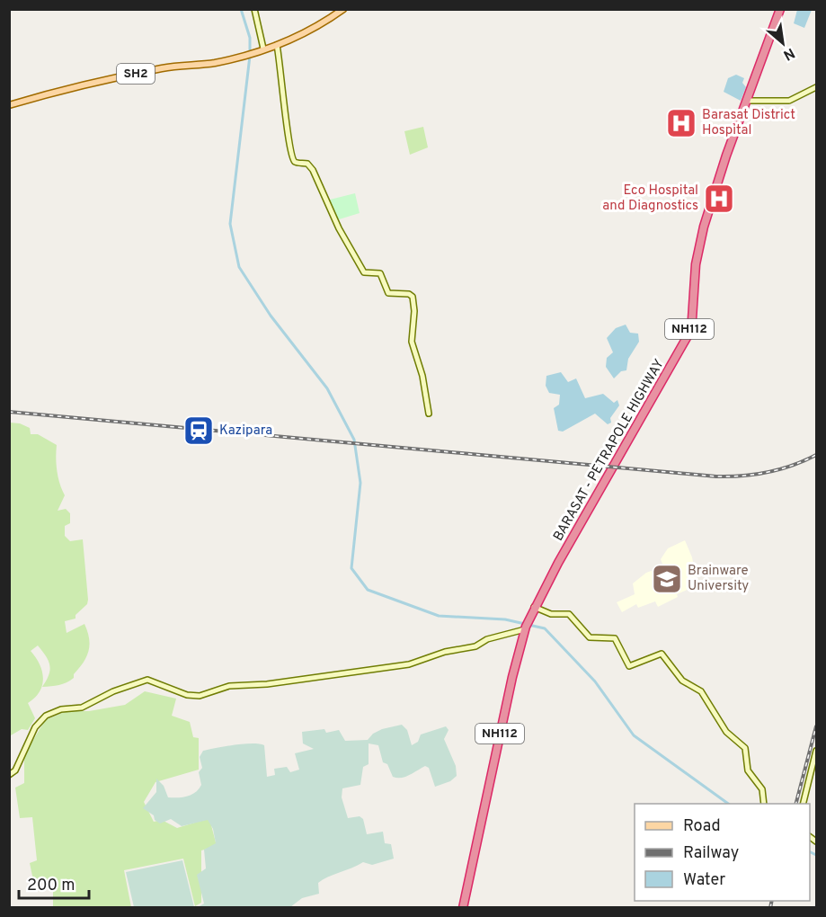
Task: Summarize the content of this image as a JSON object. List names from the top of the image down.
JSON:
{
  "streets": {
    "highway": ["NH112", "BARASAT - PETRAPOLE HIGHWAY"],
    "main road": ["SH2"]
  },
  "places": {
    "hospital": ["Barasat District Hospital", "Eco Hospital and Diagnostics"],
    "station": ["Kazipara"],
    "school or university": ["Brainware University"]
  },
  "legend": ["Road", "Railway", "Water"],
  "scale_bar": "200 m",
  "north": "bottom right"
}
